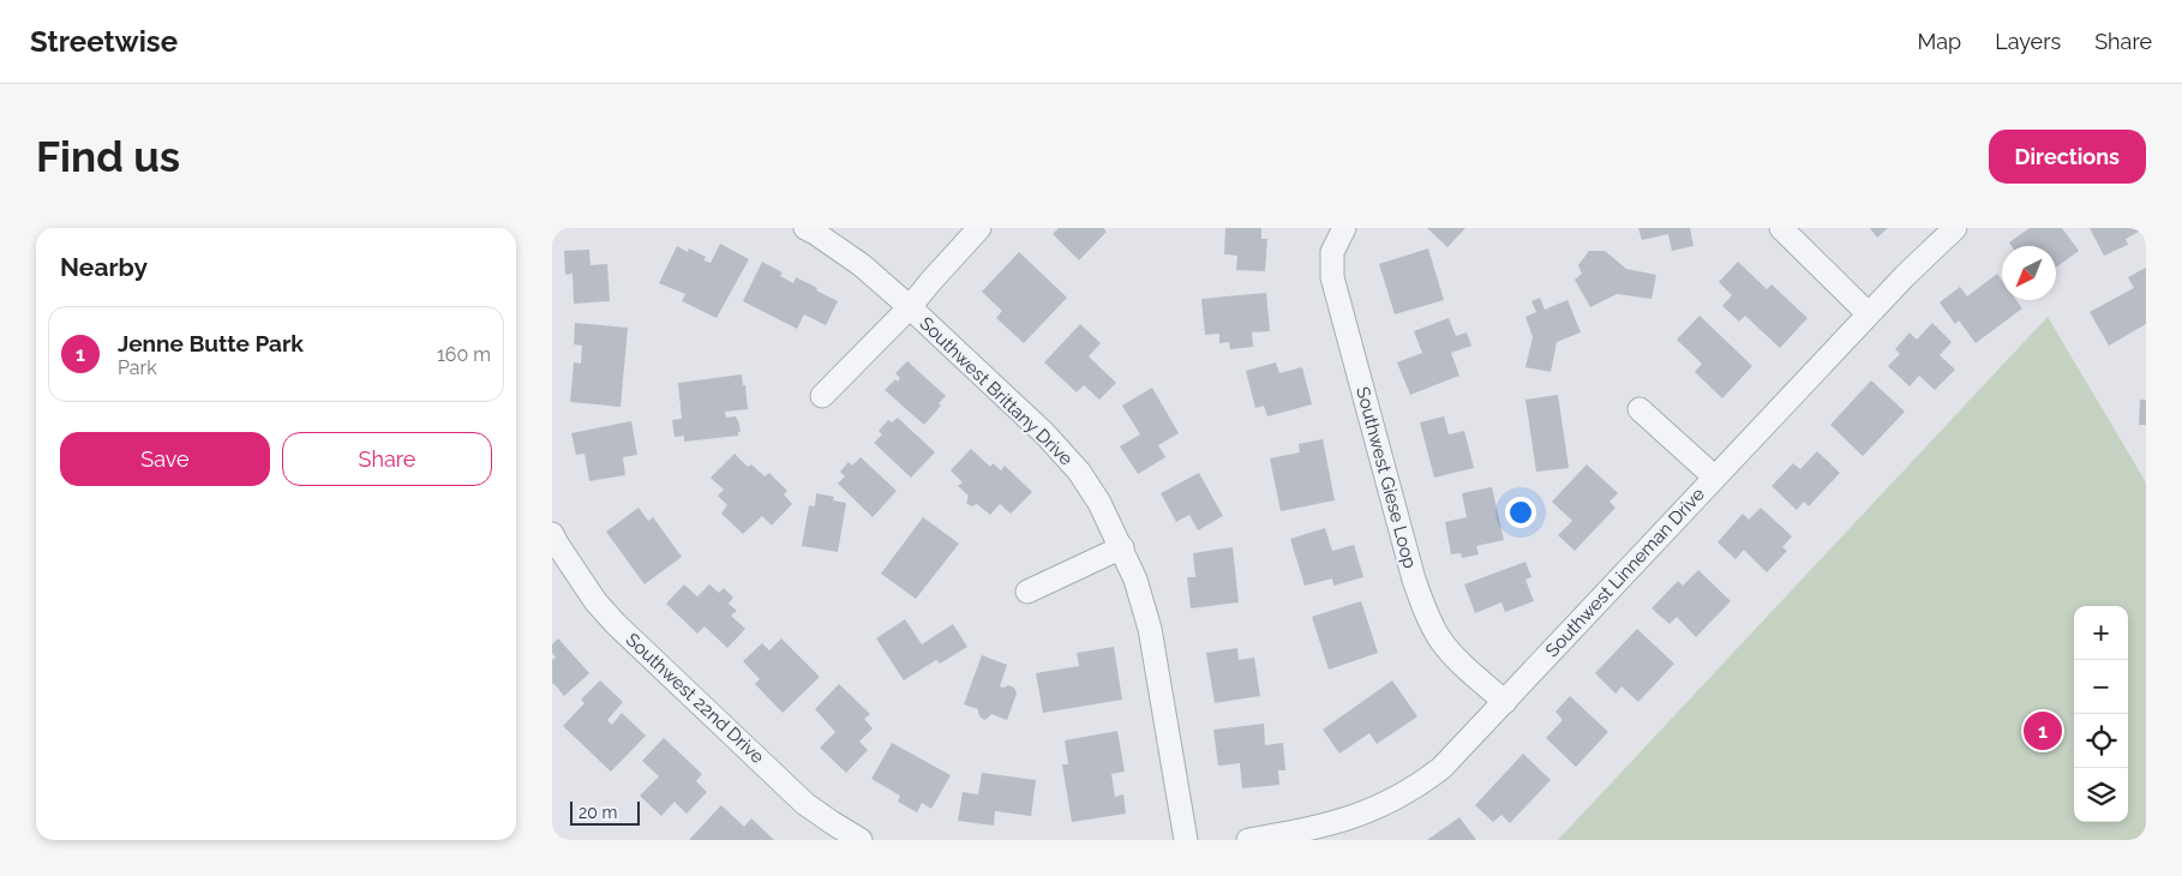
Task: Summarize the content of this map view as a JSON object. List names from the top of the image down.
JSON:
{
  "streets": {
    "street": [
      "Southwest Brittany Drive",
      "Southwest Giese Loop",
      "Southwest Linneman Drive",
      "Southwest 22nd Drive"
    ]
  },
  "crossings": [
    ["Southwest Giese Loop", "Southwest Linneman Drive"]
  ],
  "scale_bar": "20 m",
  "north": "bottom left",
  "page": {
    "header": "Streetwise",
    "nav": ["Map", "Layers", "Share"],
    "buttons": [
      "Directions",
      ["Save", "Share"]
    ],
    "title": "Find us",
    "heading": "Nearby",
    "list": [
      {
        "mark": "1",
        "name": "Jenne Butte Park",
        "note": "Park",
        "value": "160 m"
      }
    ],
    "map_buttons": ["+", "−"],
    "pins": "1",
    "scale": "20 m"
  }
}
